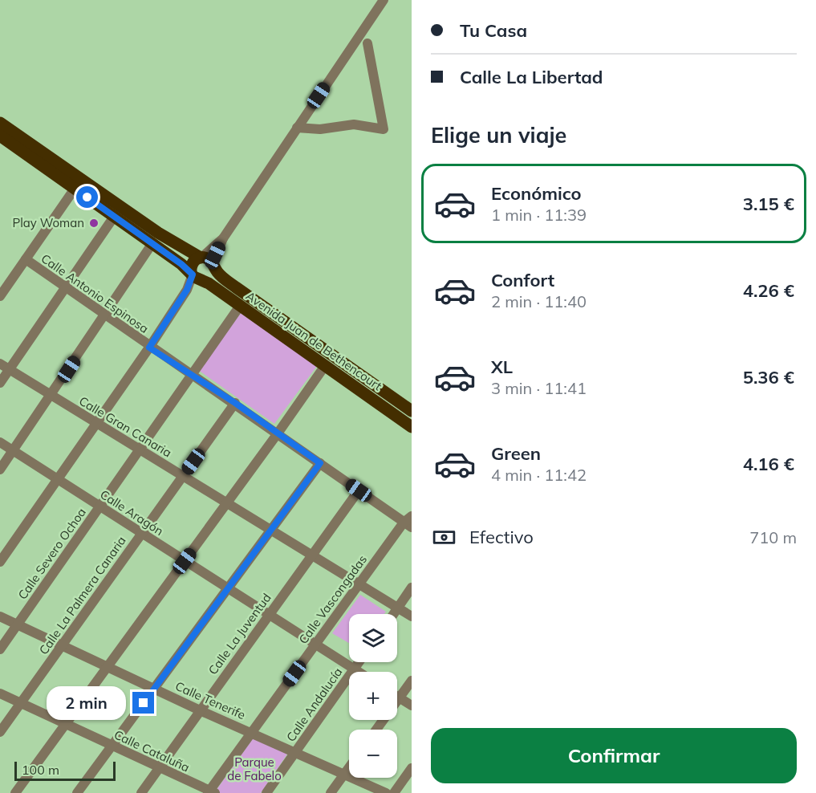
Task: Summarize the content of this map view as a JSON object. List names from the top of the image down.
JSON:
{
  "streets": {
    "main road": ["Avenida Juan de Bethencourt"],
    "street": [
      "Calle Antonio Espinosa",
      "Calle Gran Canaria",
      "Calle Aragón",
      "Calle Severo Ochoa",
      "Calle La Palmera Canaria",
      "Calle Vascongadas",
      "Calle La Juventud",
      "Calle Tenerife",
      "Calle Andalucía",
      "Calle Cataluña"
    ]
  },
  "crossings": [
    ["Calle Antonio Espinosa", "Calle Severo Ochoa"],
    ["Calle Antonio Espinosa", "Calle La Palmera Canaria"],
    ["Calle Antonio Espinosa", "Calle Vascongadas"],
    ["Calle Antonio Espinosa", "Calle La Juventud"],
    ["Avenida Juan de Bethencourt", "Calle Severo Ochoa"],
    ["Calle Gran Canaria", "Calle Severo Ochoa"],
    ["Calle Gran Canaria", "Calle La Palmera Canaria"],
    ["Calle Gran Canaria", "Calle Vascongadas"],
    ["Calle Gran Canaria", "Calle La Juventud"],
    ["Calle Aragón", "Calle Severo Ochoa"],
    ["Calle Aragón", "Calle La Palmera Canaria"],
    ["Calle Aragón", "Calle Vascongadas"],
    ["Calle Aragón", "Calle La Juventud"],
    ["Calle Aragón", "Calle Andalucía"],
    ["Calle Severo Ochoa", "Calle Tenerife"],
    ["Calle La Palmera Canaria", "Calle Tenerife"],
    ["Calle La Palmera Canaria", "Calle Cataluña"],
    ["Calle Vascongadas", "Calle Tenerife"],
    ["Calle Vascongadas", "Calle Cataluña"],
    ["Calle La Juventud", "Calle Tenerife"],
    ["Calle La Juventud", "Calle Cataluña"],
    ["Calle Tenerife", "Calle Andalucía"]
  ],
  "parks": ["Parque de Fabelo"],
  "places": ["Play Woman"],
  "scale_bar": "100 m",
  "page": {
    "banner": ["Tu Casa", "Calle La Libertad"],
    "heading": "Elige un viaje",
    "list": [
      {
        "name": "Económico",
        "note": "1 min · 11:39",
        "value": "3.15 €"
      },
      {
        "name": "Confort",
        "note": "2 min · 11:40",
        "value": "4.26 €"
      },
      {
        "name": "XL",
        "note": "3 min · 11:41",
        "value": "5.36 €"
      },
      {
        "name": "Green",
        "note": "4 min · 11:42",
        "value": "4.16 €"
      }
    ],
    "pay": ["Efectivo", "710 m"],
    "map_buttons": ["+", "−"],
    "bubble": "2 min",
    "buttons": "Confirmar",
    "scale": "100 m"
  }
}
